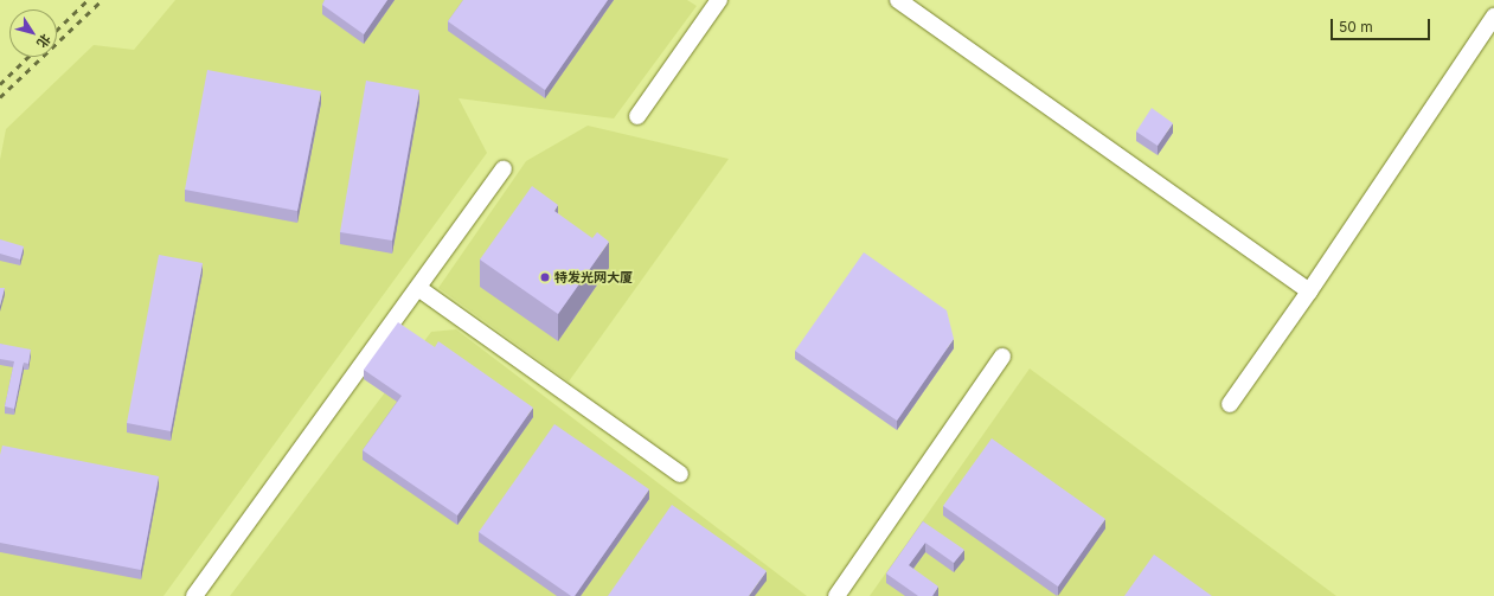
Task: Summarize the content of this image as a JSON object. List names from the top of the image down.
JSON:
{
  "places": ["特发光网大厦"],
  "scale_bar": "50 m",
  "north": "bottom right"
}
